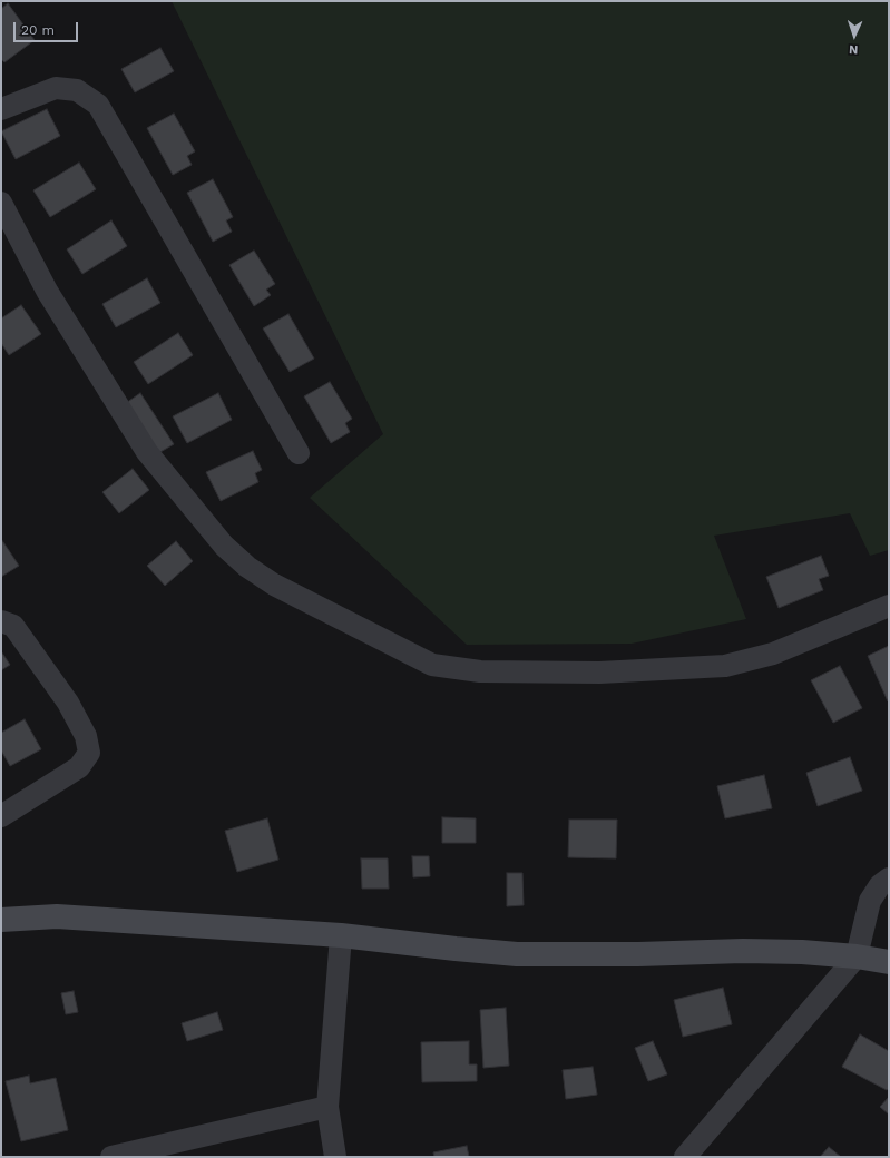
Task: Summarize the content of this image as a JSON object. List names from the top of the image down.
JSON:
{
  "scale_bar": "20 m",
  "north": "bottom"
}
